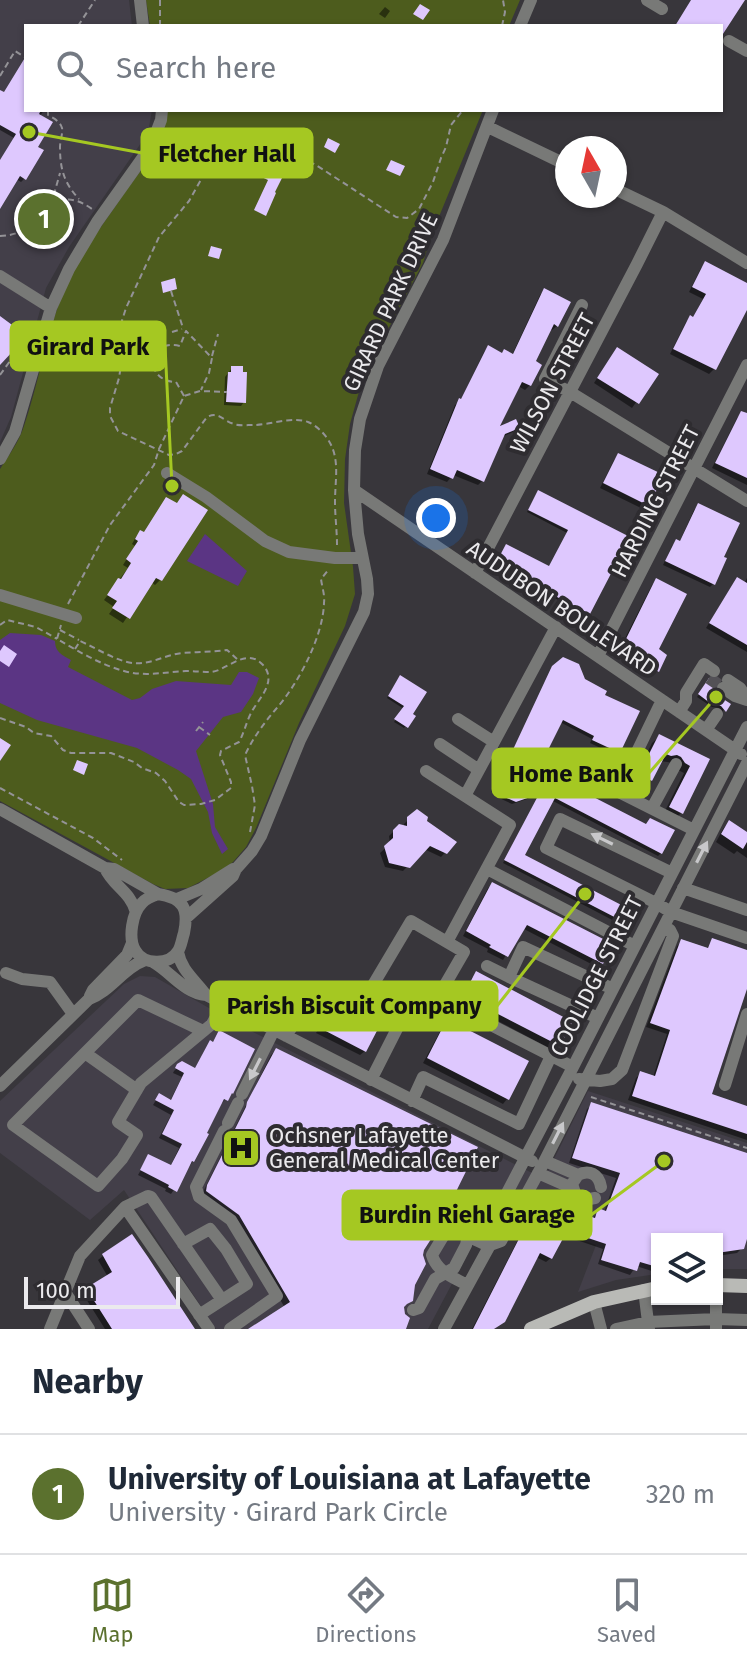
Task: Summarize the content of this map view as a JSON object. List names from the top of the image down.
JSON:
{
  "streets": {
    "street": [
      "GIRARD PARK DRIVE",
      "WILSON STREET",
      "HARDING STREET",
      "AUDUBON BOULEVARD",
      "COOLIDGE STREET"
    ]
  },
  "crossings": [
    ["GIRARD PARK DRIVE", "AUDUBON BOULEVARD"],
    ["WILSON STREET", "AUDUBON BOULEVARD"],
    ["HARDING STREET", "AUDUBON BOULEVARD"],
    ["AUDUBON BOULEVARD", "COOLIDGE STREET"]
  ],
  "places": {
    "other": [
      "Fletcher Hall",
      "Girard Park",
      "Home Bank",
      "Parish Biscuit Company",
      "Burdin Riehl Garage"
    ],
    "hospital": ["Ochsner Lafayette General Medical Center"]
  },
  "scale_bar": "100 m",
  "north": "top",
  "page": {
    "search": "Search here",
    "pins": "1",
    "scale": "100 m",
    "heading": "Nearby",
    "list": [
      {
        "mark": "1",
        "name": "University of Louisiana at Lafayette",
        "note": "University · Girard Park Circle",
        "value": "320 m"
      }
    ],
    "nav": ["Map", "Directions", "Saved"]
  }
}
